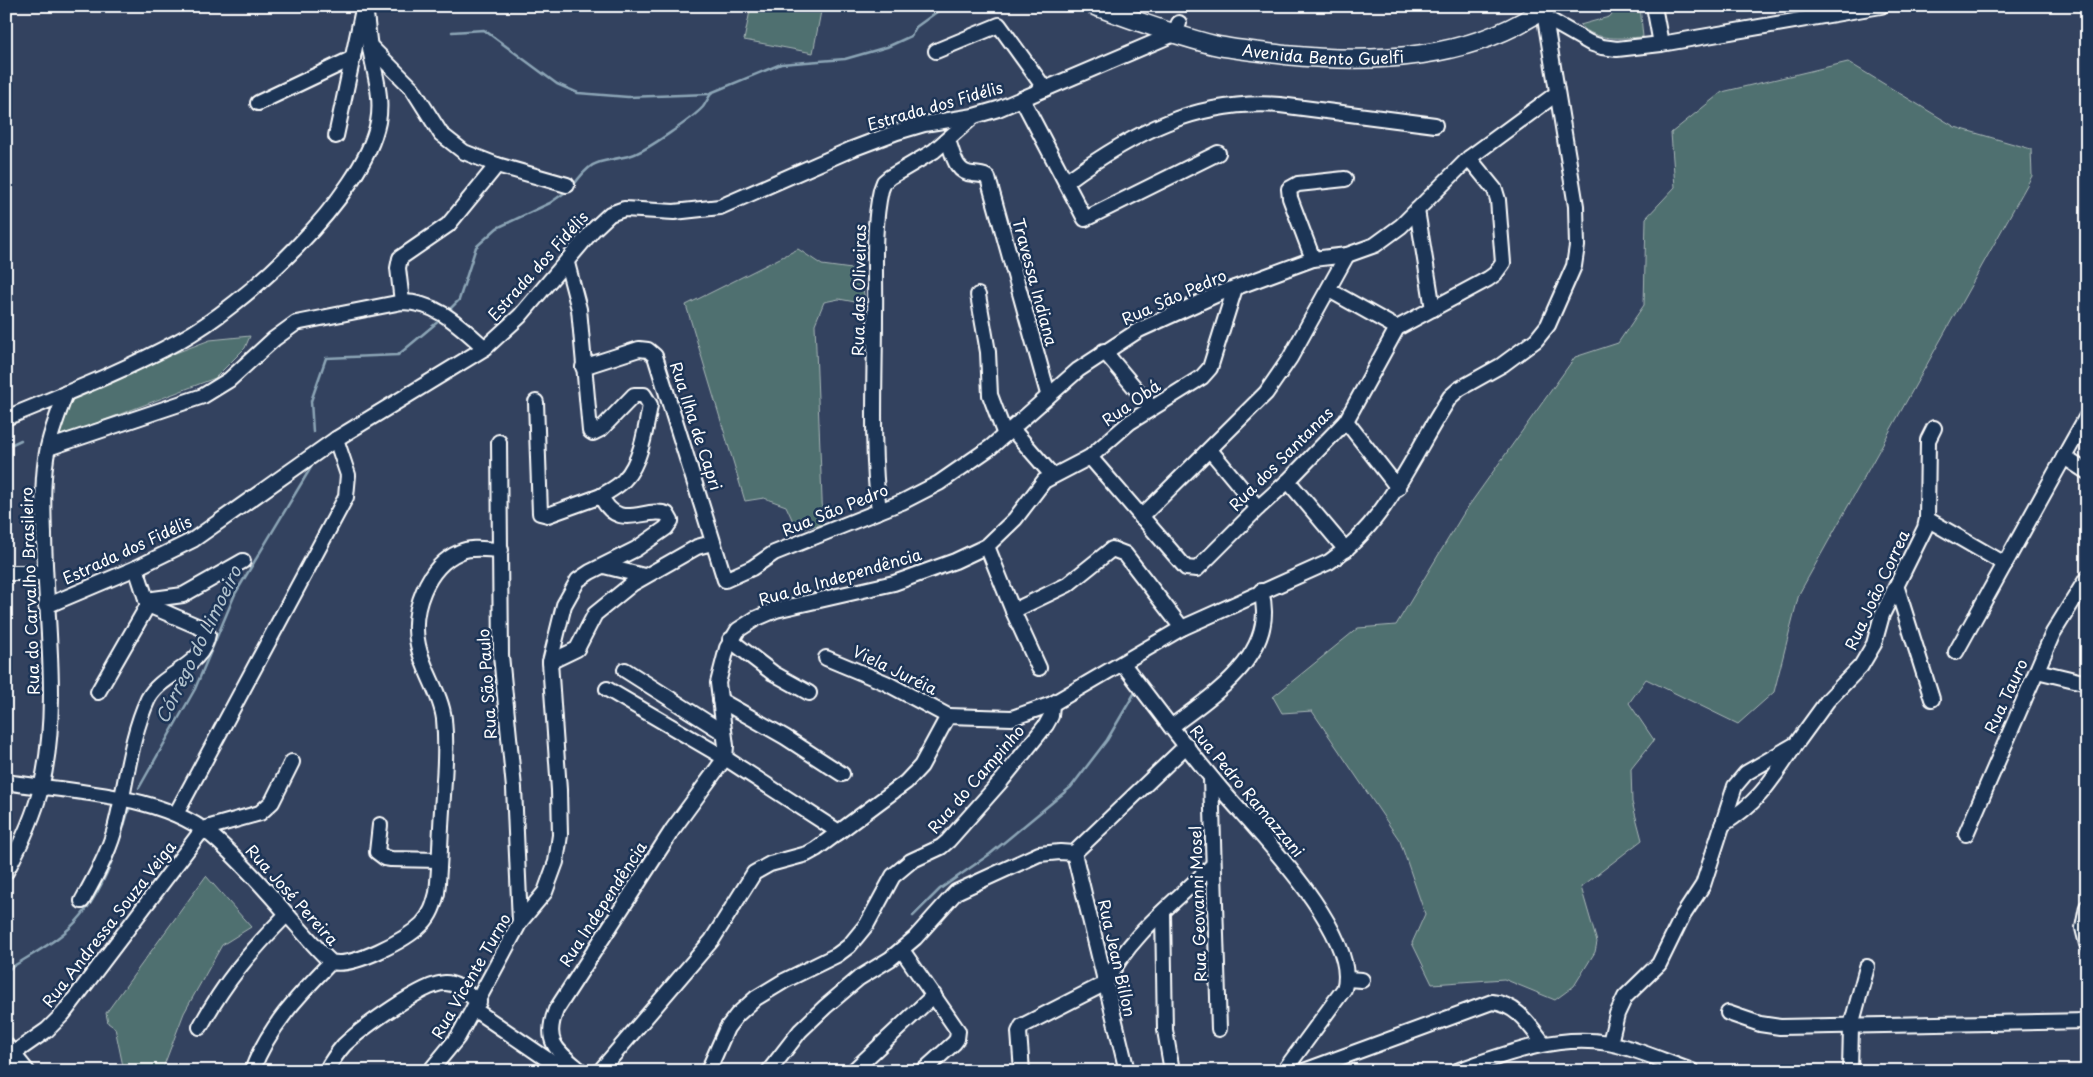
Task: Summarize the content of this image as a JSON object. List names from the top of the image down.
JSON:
{
  "streets": {
    "main road": ["Avenida Bento Guelfi"],
    "street": [
      "Estrada dos Fidélis",
      "Travessa Indiana",
      "Rua das Oliveiras",
      "Rua São Pedro",
      "Rua Obá",
      "Rua Ilha de Capri",
      "Rua dos Santanas",
      "Rua da Independência",
      "Rua João Correa",
      "Rua do Carvalho Brasileiro",
      "Viela Juréia",
      "Rua São Paulo",
      "Rua Tauro",
      "Rua do Campinho",
      "Rua Pedro Ramazzani",
      "Rua José Pereira",
      "Rua Independência",
      "Rua Geovanni Mosel",
      "Rua Andressa Souza Veiga",
      "Rua Jean Billon",
      "Rua Vicente Turno"
    ]
  },
  "crossings": [
    ["Avenida Bento Guelfi", "Estrada dos Fidélis"],
    ["Estrada dos Fidélis", "Rua das Oliveiras"],
    ["Estrada dos Fidélis", "Rua do Carvalho Brasileiro"],
    ["Travessa Indiana", "Rua das Oliveiras"],
    ["Travessa Indiana", "Rua São Pedro"],
    ["Rua das Oliveiras", "Rua São Pedro"],
    ["Rua São Pedro", "Rua Obá"],
    ["Rua São Pedro", "Rua Ilha de Capri"],
    ["Rua Obá", "Rua da Independência"],
    ["Rua da Independência", "Rua Independência"],
    ["Rua do Carvalho Brasileiro", "Rua José Pereira"],
    ["Rua São Paulo", "Rua José Pereira"],
    ["Rua São Paulo", "Rua Vicente Turno"],
    ["Rua Pedro Ramazzani", "Rua Geovanni Mosel"],
    ["Rua José Pereira", "Rua Andressa Souza Veiga"]
  ],
  "water": ["Córrego do Limoeiro"]
}
